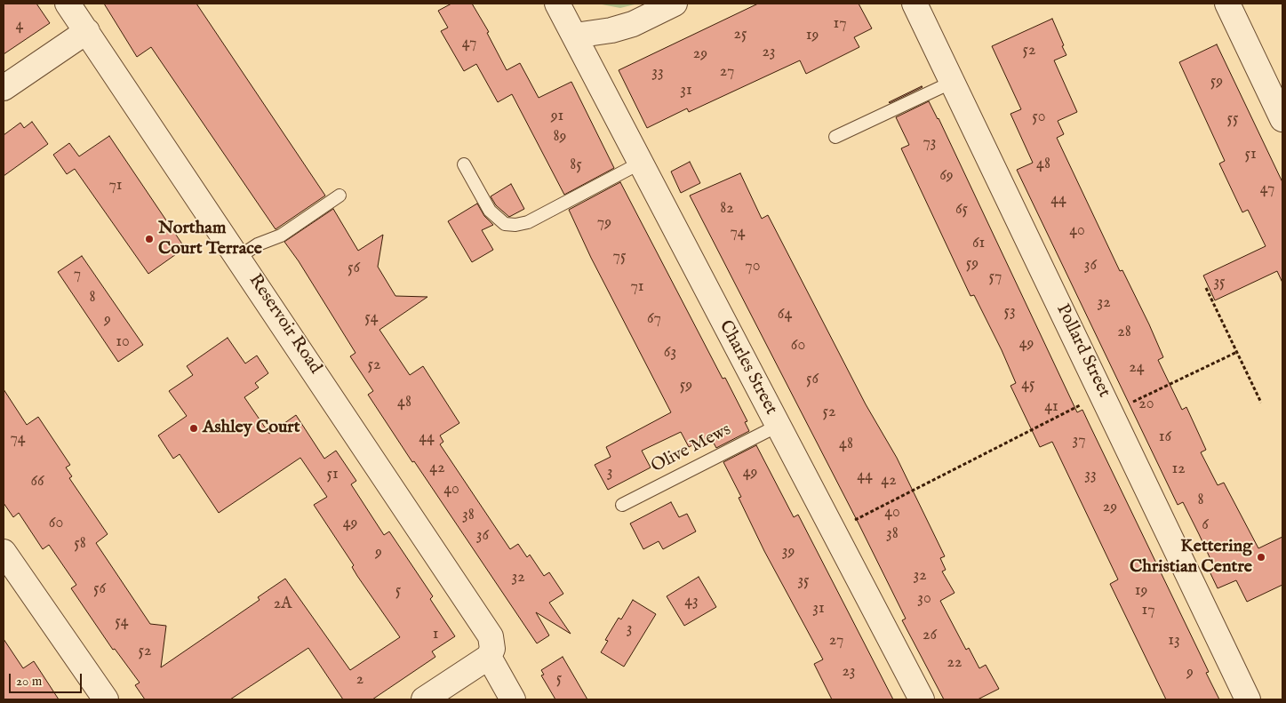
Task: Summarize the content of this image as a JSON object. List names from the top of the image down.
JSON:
{
  "streets": {
    "street": ["Reservoir Road", "Pollard Street", "Charles Street"],
    "lane": ["Olive Mews"]
  },
  "crossings": [
    ["Charles Street", "Olive Mews"]
  ],
  "places": ["Northam Court Terrace", "Ashley Court", "Kettering Christian Centre"],
  "house_numbers": [
    "17",
    "4",
    "25",
    "19",
    "47",
    "52",
    "23",
    "29",
    "27",
    "33",
    "59",
    "31",
    "91",
    "50",
    "55",
    "89",
    "73",
    "51",
    "48",
    "85",
    "69",
    "71",
    "47",
    "44",
    "82",
    "65",
    "79",
    "40",
    "74",
    "61",
    "75",
    "59",
    "36",
    "70",
    "56",
    "7",
    "57",
    "35",
    "71",
    "8",
    "32",
    "53",
    "64",
    "54",
    "67",
    "9",
    "28",
    "10",
    "49",
    "60",
    "63",
    "52",
    "24",
    "56",
    "45",
    "59",
    "48",
    "20",
    "41",
    "52",
    "16",
    "44",
    "74",
    "37",
    "48",
    "42",
    "12",
    "3",
    "49",
    "51",
    "33",
    "44",
    "42",
    "66",
    "40",
    "8",
    "29",
    "40",
    "38",
    "60",
    "49",
    "6",
    "38",
    "36",
    "58",
    "39",
    "9",
    "32",
    "32",
    "35",
    "56",
    "5",
    "19",
    "30",
    "43",
    "2A",
    "31",
    "17",
    "54",
    "3",
    "1",
    "26",
    "27",
    "13",
    "52",
    "22",
    "23",
    "9",
    "5",
    "2"
  ],
  "scale_bar": "20 m"
}
